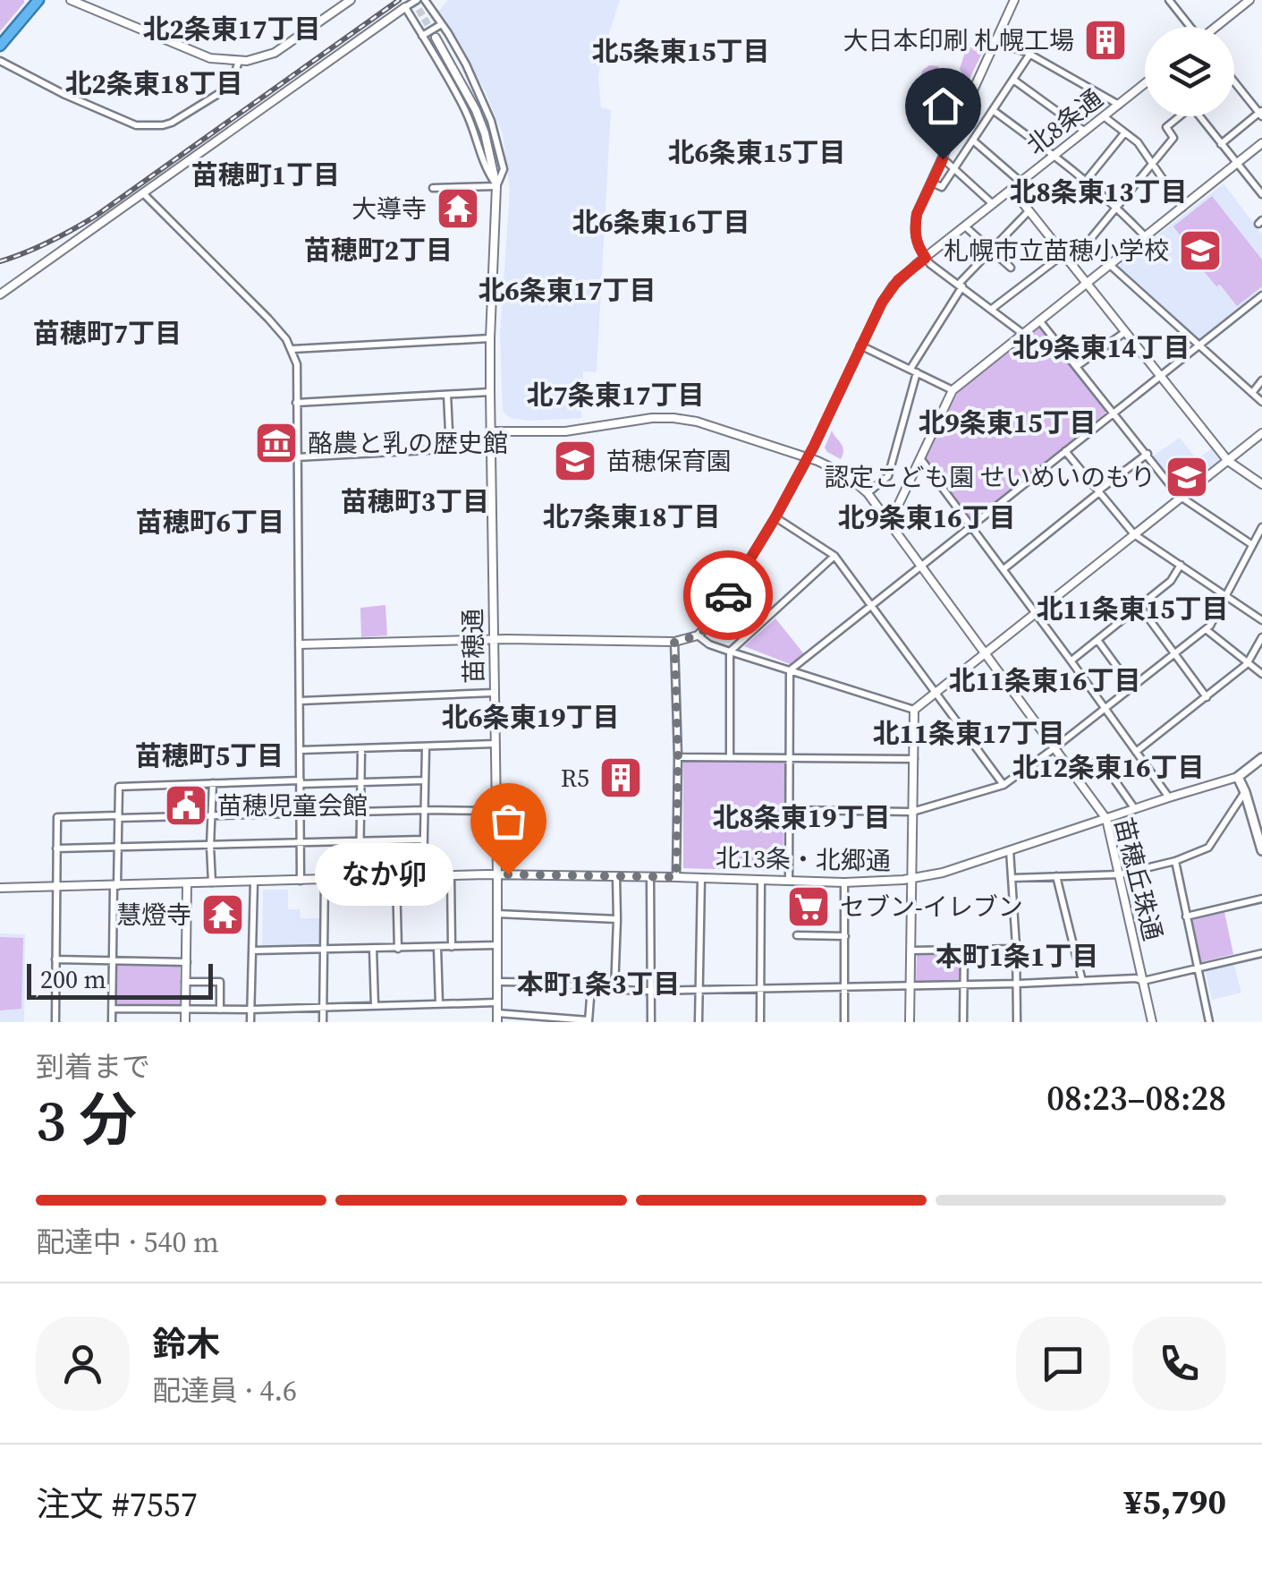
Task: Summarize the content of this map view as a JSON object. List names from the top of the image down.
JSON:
{
  "streets": {
    "main road": ["北13条・北郷通"],
    "street": ["北8条通", "苗穂通", "苗穂丘珠通"]
  },
  "crossings": [
    ["北8条通", "苗穂丘珠通"],
    ["苗穂通", "北13条・北郷通"],
    ["苗穂通", "苗穂丘珠通"],
    ["北13条・北郷通", "苗穂丘珠通"]
  ],
  "districts": [
    "北2条東17丁目",
    "北5条東15丁目",
    "北2条東18丁目",
    "北6条東15丁目",
    "苗穂町1丁目",
    "北8条東13丁目",
    "北6条東16丁目",
    "苗穂町2丁目",
    "北6条東17丁目",
    "苗穂町7丁目",
    "北9条東14丁目",
    "北7条東17丁目",
    "北9条東15丁目",
    "苗穂町3丁目",
    "北7条東18丁目",
    "北9条東16丁目",
    "苗穂町6丁目",
    "北11条東15丁目",
    "北11条東16丁目",
    "北6条東19丁目",
    "北11条東17丁目",
    "苗穂町5丁目",
    "北12条東16丁目",
    "北8条東19丁目",
    "本町1条1丁目",
    "本町1条3丁目"
  ],
  "places": {
    "building": ["大日本印刷 札幌工場", "R5"],
    "temple": ["大導寺", "慧燈寺"],
    "school or university": ["札幌市立苗穂小学校", "苗穂保育園", "認定こども園 せいめいのもり"],
    "museum": ["酪農と乳の歴史館"],
    "public building": ["苗穂児童会館"],
    "other": ["なか卯"],
    "supermarket": ["セブン-イレブン"]
  },
  "scale_bar": "200 m",
  "page": {
    "bubble": "なか卯",
    "scale": "200 m",
    "heading": ["3 分", "到着まで", "08:23–08:28"],
    "panel": [
      "鈴木",
      "配達員 · 4.6",
      "注文 #7557",
      "¥5,790"
    ],
    "bar": "配達中 · 540 m"
  }
}
